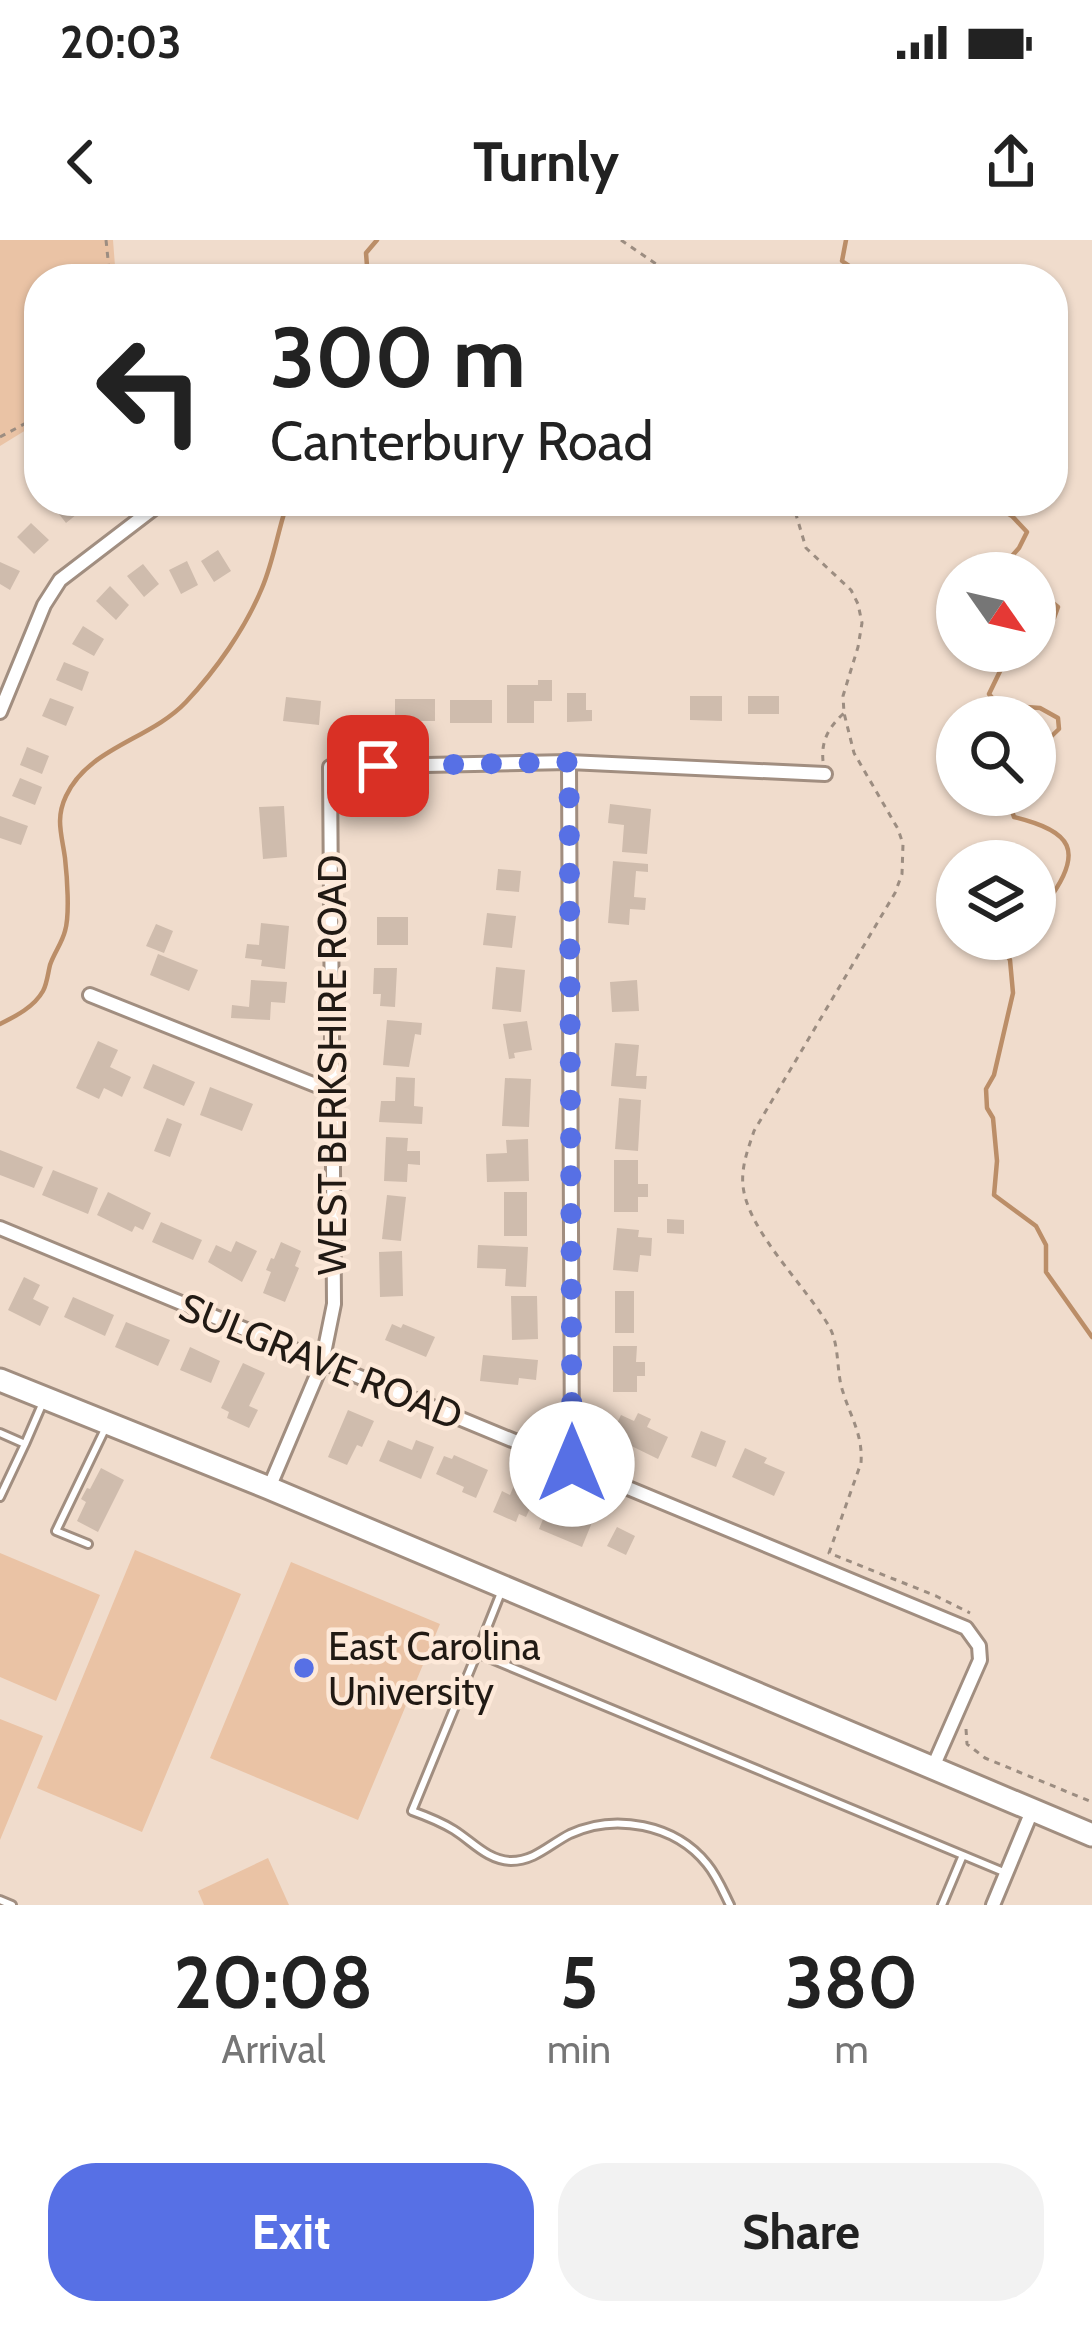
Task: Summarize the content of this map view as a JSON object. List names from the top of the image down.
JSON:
{
  "streets": {
    "street": ["WEST BERKSHIRE ROAD", "SULGRAVE ROAD"]
  },
  "crossings": [
    ["WEST BERKSHIRE ROAD", "SULGRAVE ROAD"]
  ],
  "places": ["East Carolina University"],
  "north": "bottom right",
  "page": {
    "status": "20:03",
    "header": "Turnly",
    "turn": ["300 m", "Canterbury Road"],
    "eta": [
      "20:08",
      "Arrival",
      "5",
      "min",
      "380",
      "m"
    ],
    "buttons": ["Exit", "Share"]
  }
}
